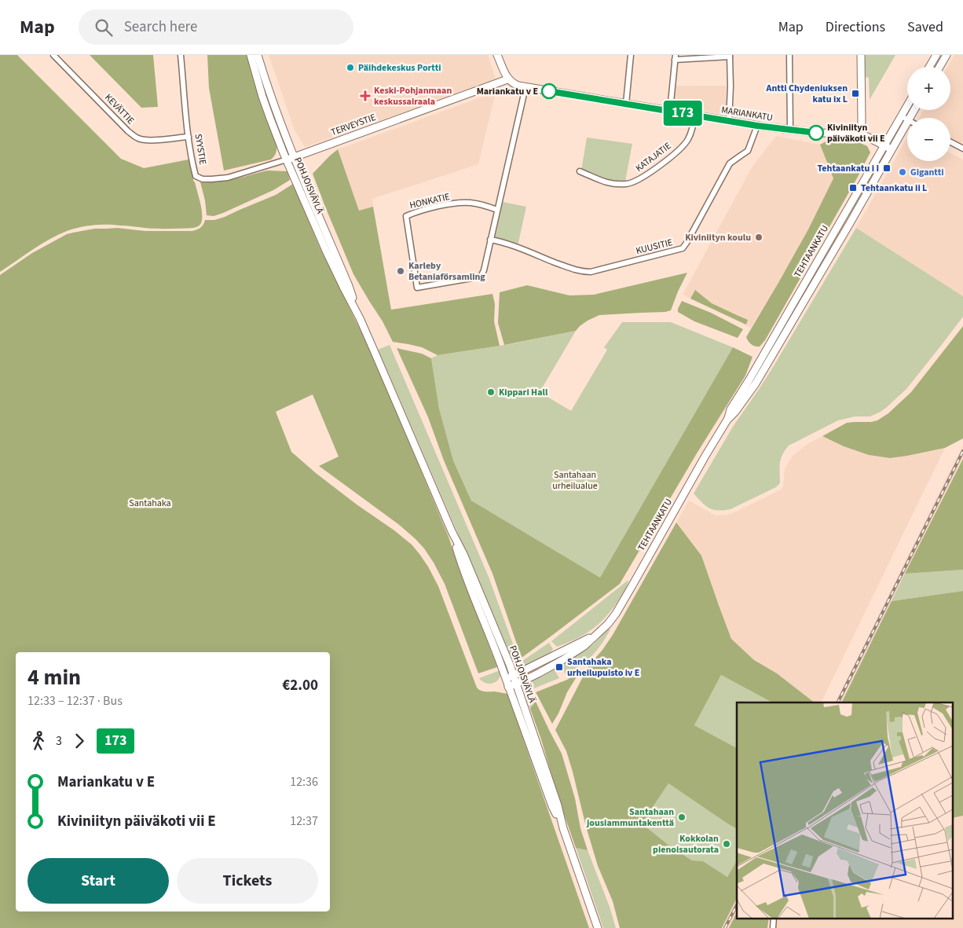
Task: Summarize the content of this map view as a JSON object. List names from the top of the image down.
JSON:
{
  "streets": {
    "main road": [
      "MARIANKATU",
      "TERVEYSTIE",
      "POHJOISVÄYLÄ",
      "TEHTAANKATU"
    ],
    "street": [
      "KEVÄTTIE",
      "SYYSTIE",
      "KATAJATIE",
      "HONKATIE",
      "KUUSITIE"
    ]
  },
  "crossings": [
    ["KEVÄTTIE", "SYYSTIE"],
    ["MARIANKATU", "TERVEYSTIE"],
    ["MARIANKATU", "KATAJATIE"],
    ["MARIANKATU", "HONKATIE"],
    ["MARIANKATU", "KUUSITIE"],
    ["MARIANKATU", "TEHTAANKATU"],
    ["TERVEYSTIE", "SYYSTIE"],
    ["TERVEYSTIE", "POHJOISVÄYLÄ"],
    ["SYYSTIE", "POHJOISVÄYLÄ"],
    ["POHJOISVÄYLÄ", "TEHTAANKATU"],
    ["HONKATIE", "KUUSITIE"]
  ],
  "parks": ["Santahaan urheilualue", "Santahaka"],
  "places": {
    "other": [
      "Päihdekeskus Portti",
      "Mariankatu v E",
      "Kiviniityn päiväkoti vii E",
      "Gigantti",
      "Kiviniityn koulu",
      "Karleby Betaniaförsamling",
      "Kippari Hall",
      "Santahaan jousiammuntakenttä",
      "Kokkolan pienoisautorata"
    ],
    "transit": [
      "Antti Chydeniuksen katu ix L",
      "Tehtaankatu i I",
      "Tehtaankatu ii L",
      "Santahaka urheilupuisto iv E"
    ],
    "health": ["Keski-Pohjanmaan keskussairaala"]
  },
  "lines": ["bus line 173"],
  "page": {
    "header": "Map",
    "search": "Search here",
    "nav": ["Map", "Directions", "Saved"],
    "on_map": "173",
    "map_buttons": ["+", "−"],
    "heading": ["4 min", "12:33 – 12:37 · Bus", "€2.00"],
    "legs": ["3", "173"],
    "list": [
      {
        "name": "Mariankatu v E",
        "value": "12:36"
      },
      {
        "name": "Kiviniityn päiväkoti vii E",
        "value": "12:37"
      }
    ],
    "buttons": ["Start", "Tickets"]
  }
}
